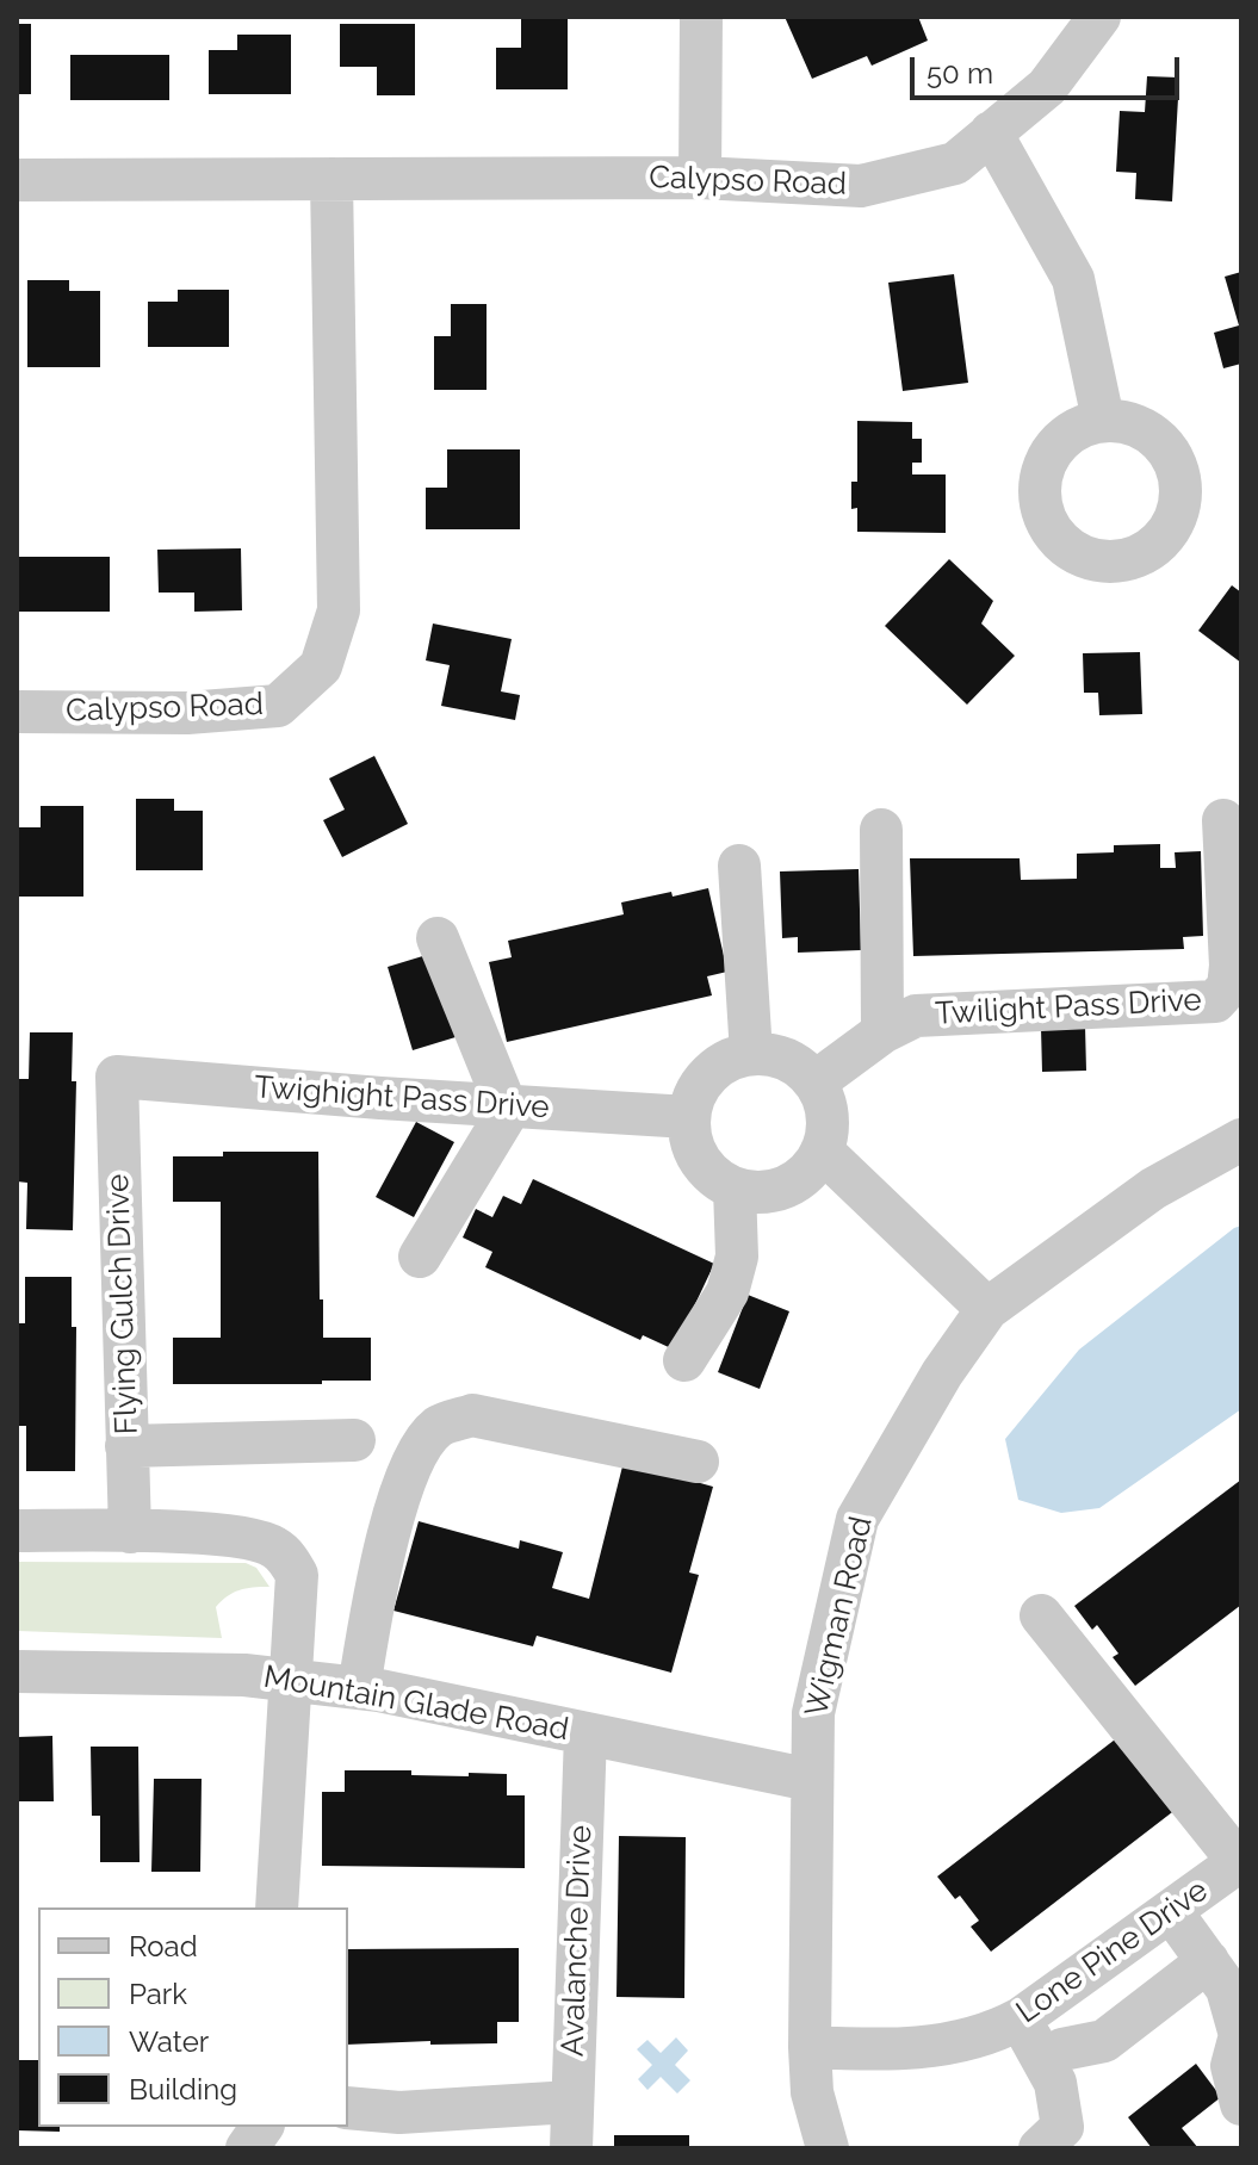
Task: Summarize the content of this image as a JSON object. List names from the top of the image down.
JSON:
{
  "streets": {
    "street": [
      "Calypso Road",
      "Twilight Pass Drive",
      "Twighight Pass Drive",
      "Flying Gulch Drive",
      "Wigman Road",
      "Mountain Glade Road",
      "Avalanche Drive",
      "Lone Pine Drive"
    ]
  },
  "crossings": [
    ["Twilight Pass Drive", "Twighight Pass Drive"],
    ["Twighight Pass Drive", "Flying Gulch Drive"],
    ["Wigman Road", "Mountain Glade Road"],
    ["Wigman Road", "Lone Pine Drive"],
    ["Mountain Glade Road", "Avalanche Drive"]
  ],
  "legend": [
    "Road",
    "Park",
    "Water",
    "Building"
  ],
  "scale_bar": "50 m"
}
